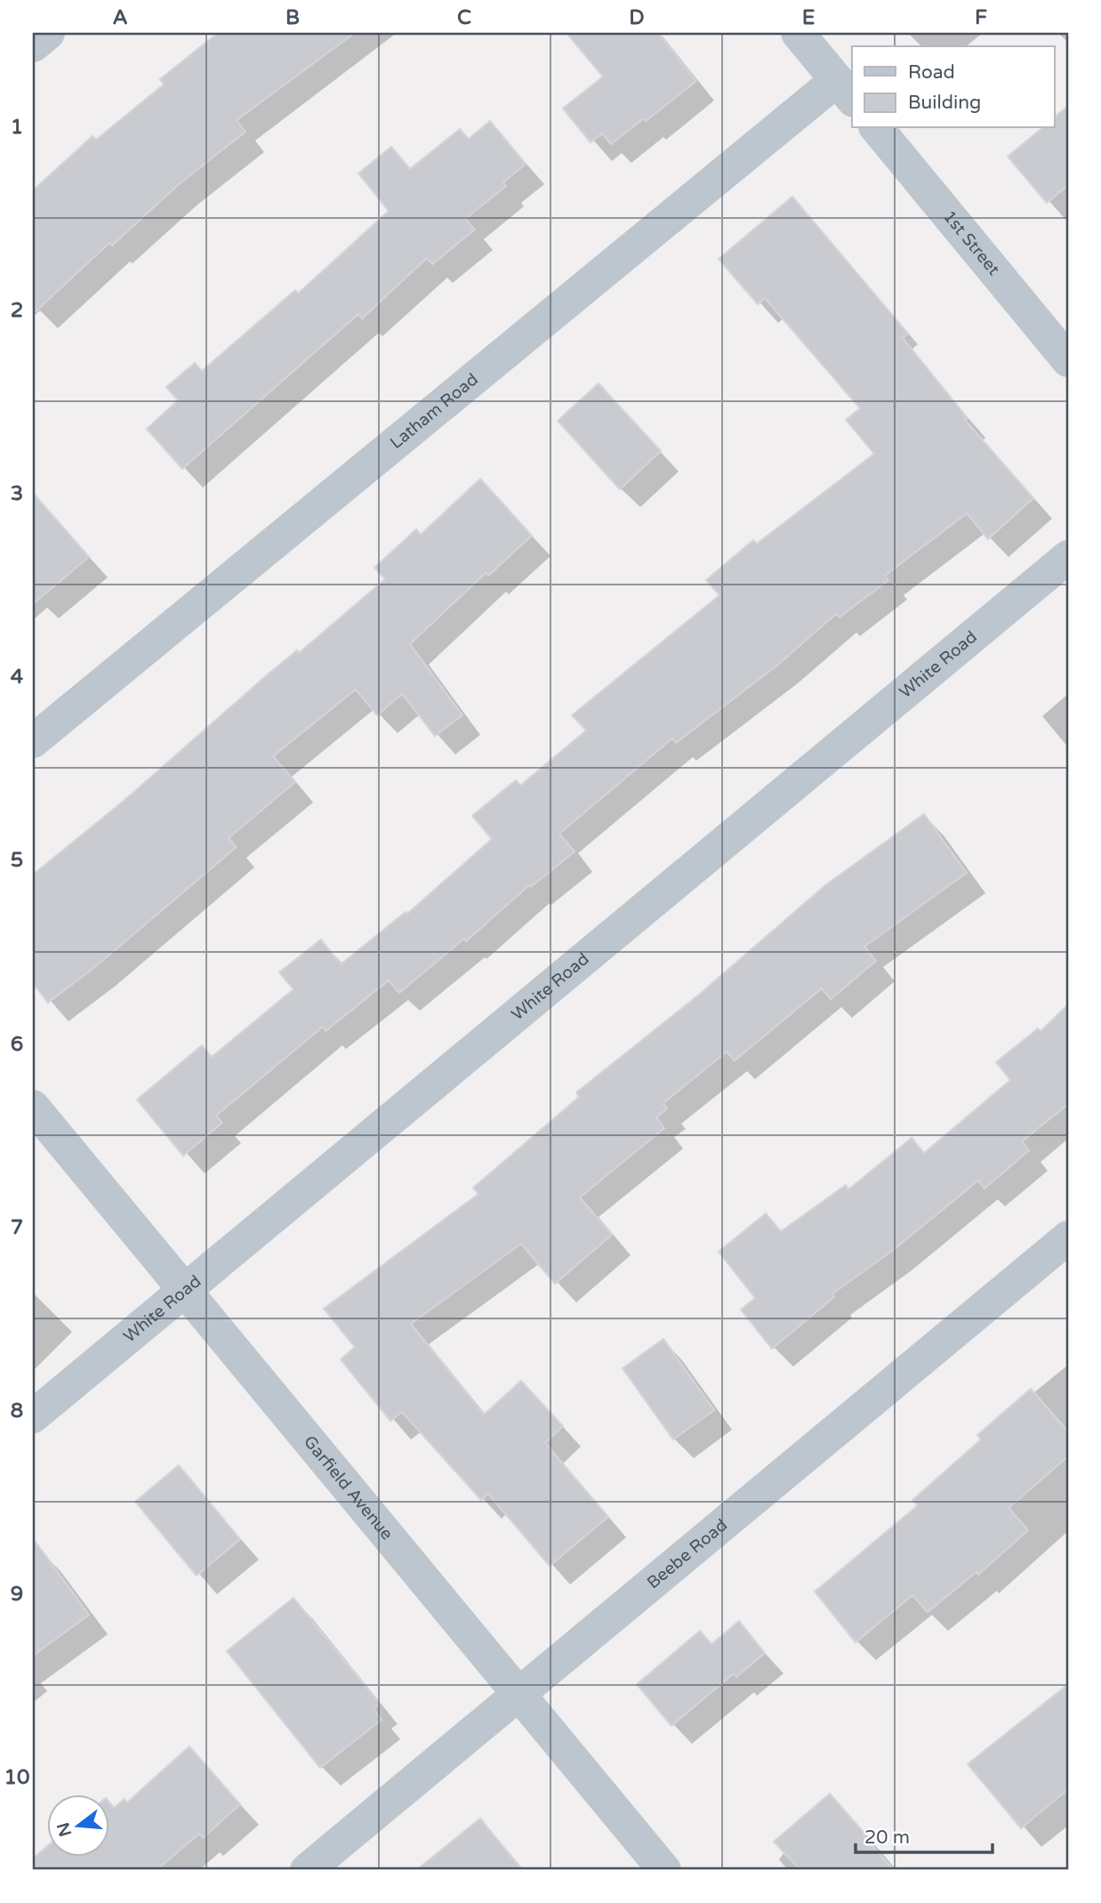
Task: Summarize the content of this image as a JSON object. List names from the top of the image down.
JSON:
{
  "streets": {
    "street": [
      "1st Street",
      "Latham Road",
      "White Road",
      "Garfield Avenue",
      "Beebe Road"
    ]
  },
  "crossings": [
    ["White Road", "Garfield Avenue"],
    ["Garfield Avenue", "Beebe Road"]
  ],
  "legend": ["Road", "Building"],
  "scale_bar": "20 m",
  "north": "left",
  "grid": {
    "columns": [
      "A",
      "B",
      "C",
      "D",
      "E",
      "F"
    ],
    "rows": [
      "1",
      "2",
      "3",
      "4",
      "5",
      "6",
      "7",
      "8",
      "9",
      "10"
    ]
  }
}
